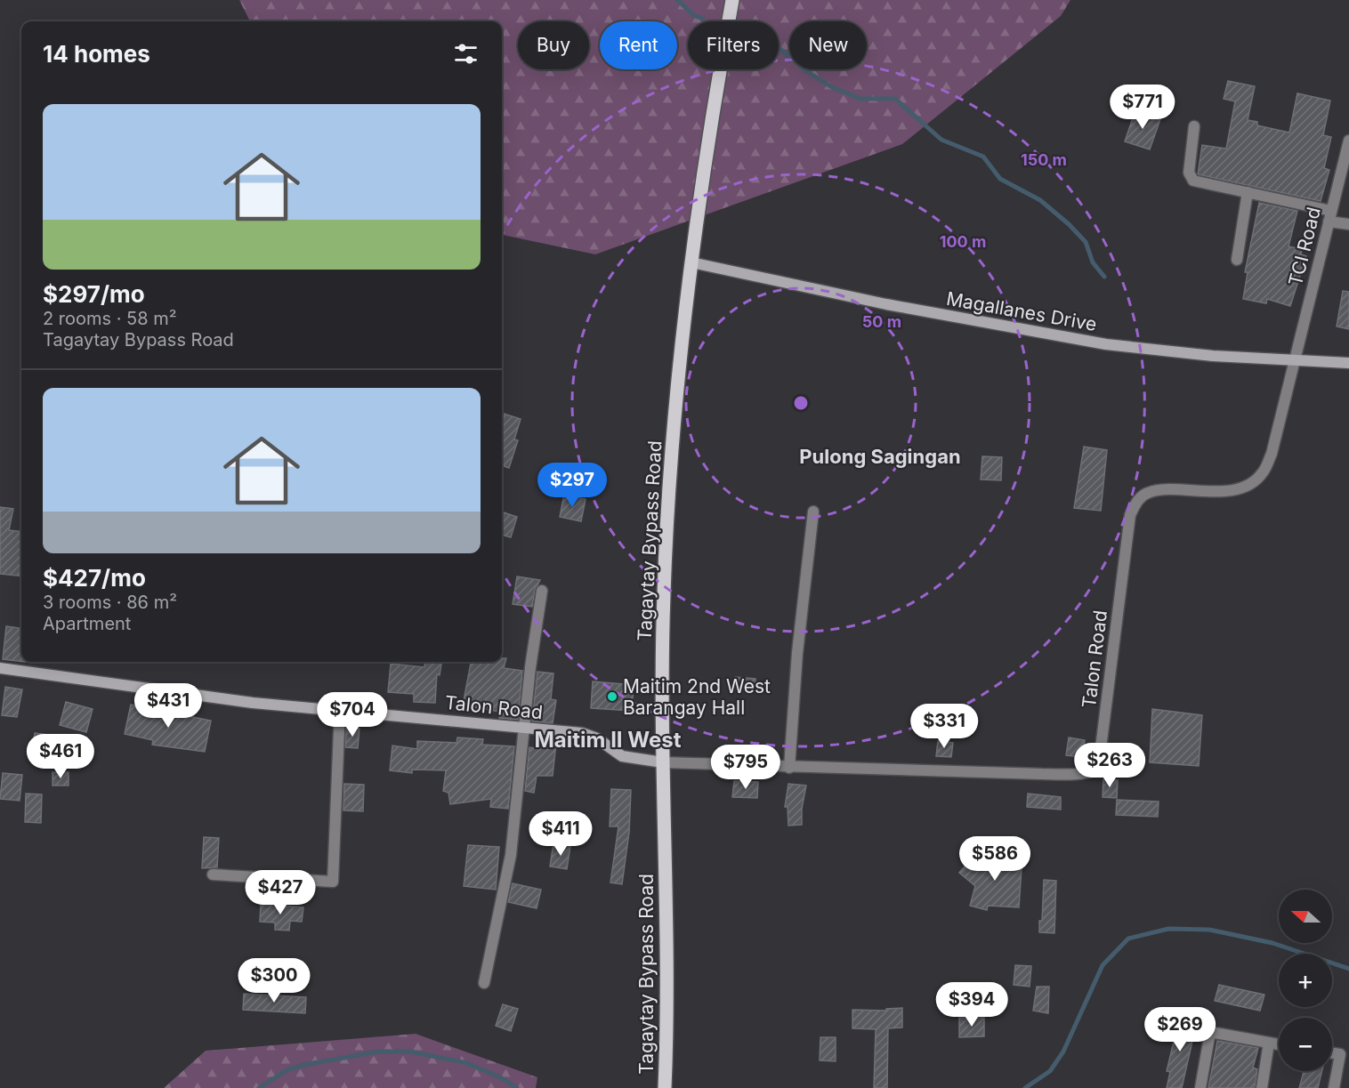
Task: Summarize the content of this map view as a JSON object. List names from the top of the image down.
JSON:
{
  "streets": {
    "main road": ["Tagaytay Bypass Road"],
    "street": ["TCI Road", "Magallanes Drive", "Talon Road"]
  },
  "crossings": [
    ["TCI Road", "Magallanes Drive"],
    ["TCI Road", "Talon Road"],
    ["Magallanes Drive", "Tagaytay Bypass Road"],
    ["Magallanes Drive", "Talon Road"],
    ["Tagaytay Bypass Road", "Talon Road"]
  ],
  "districts": ["Pulong Sagingan", "Maitim II West"],
  "places": ["Maitim 2nd West Barangay Hall"],
  "north": "left",
  "page": {
    "chip": [
      "Buy",
      "Rent",
      "Filters",
      "New"
    ],
    "heading": "14 homes",
    "price": [
      "$771",
      "$297",
      "$431",
      "$704",
      "$331",
      "$461",
      "$263",
      "$795",
      "$411",
      "$586",
      "$427",
      "$300",
      "$394",
      "$269"
    ],
    "list": [
      {
        "name": "$297/mo",
        "note": "2 rooms · 58 m² · Tagaytay Bypass Road"
      },
      {
        "name": "$427/mo",
        "note": "3 rooms · 86 m² · Apartment"
      }
    ],
    "map_buttons": ["+", "−"]
  },
  "rings": ["150 m", "100 m", "50 m"]
}
